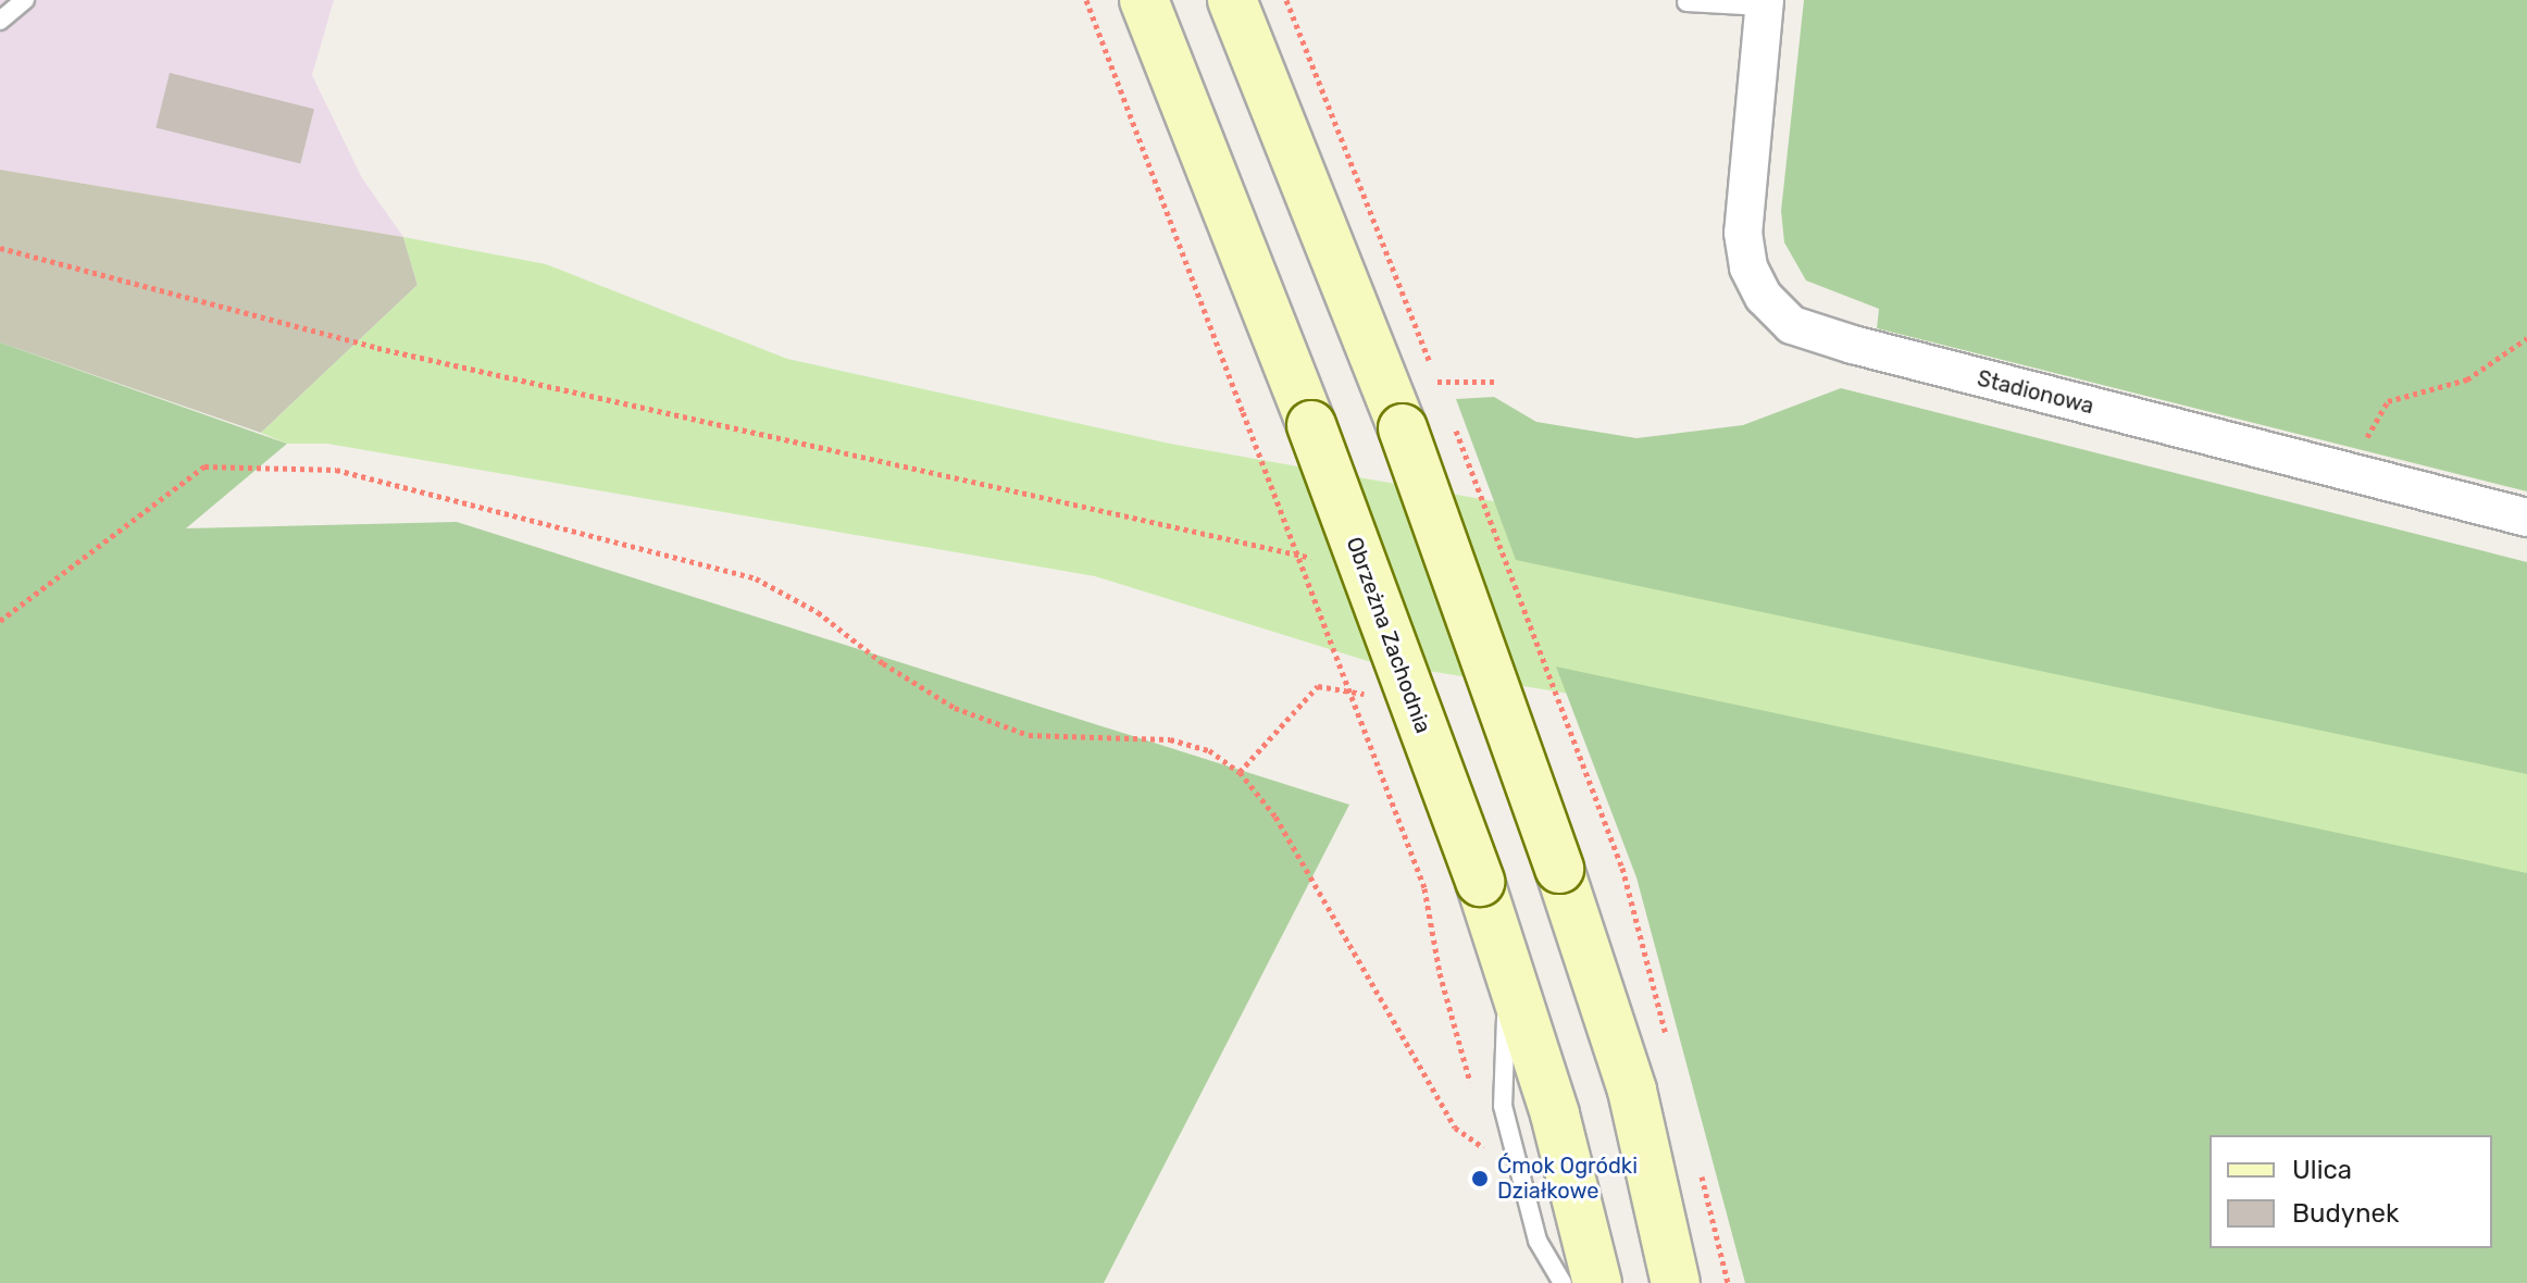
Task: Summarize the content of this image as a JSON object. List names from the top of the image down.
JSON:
{
  "streets": {
    "street": ["Stadionowa", "Obrzeżna Zachodnia"]
  },
  "places": ["Ćmok Ogródki Działkowe"],
  "legend": ["Ulica", "Budynek"]
}
